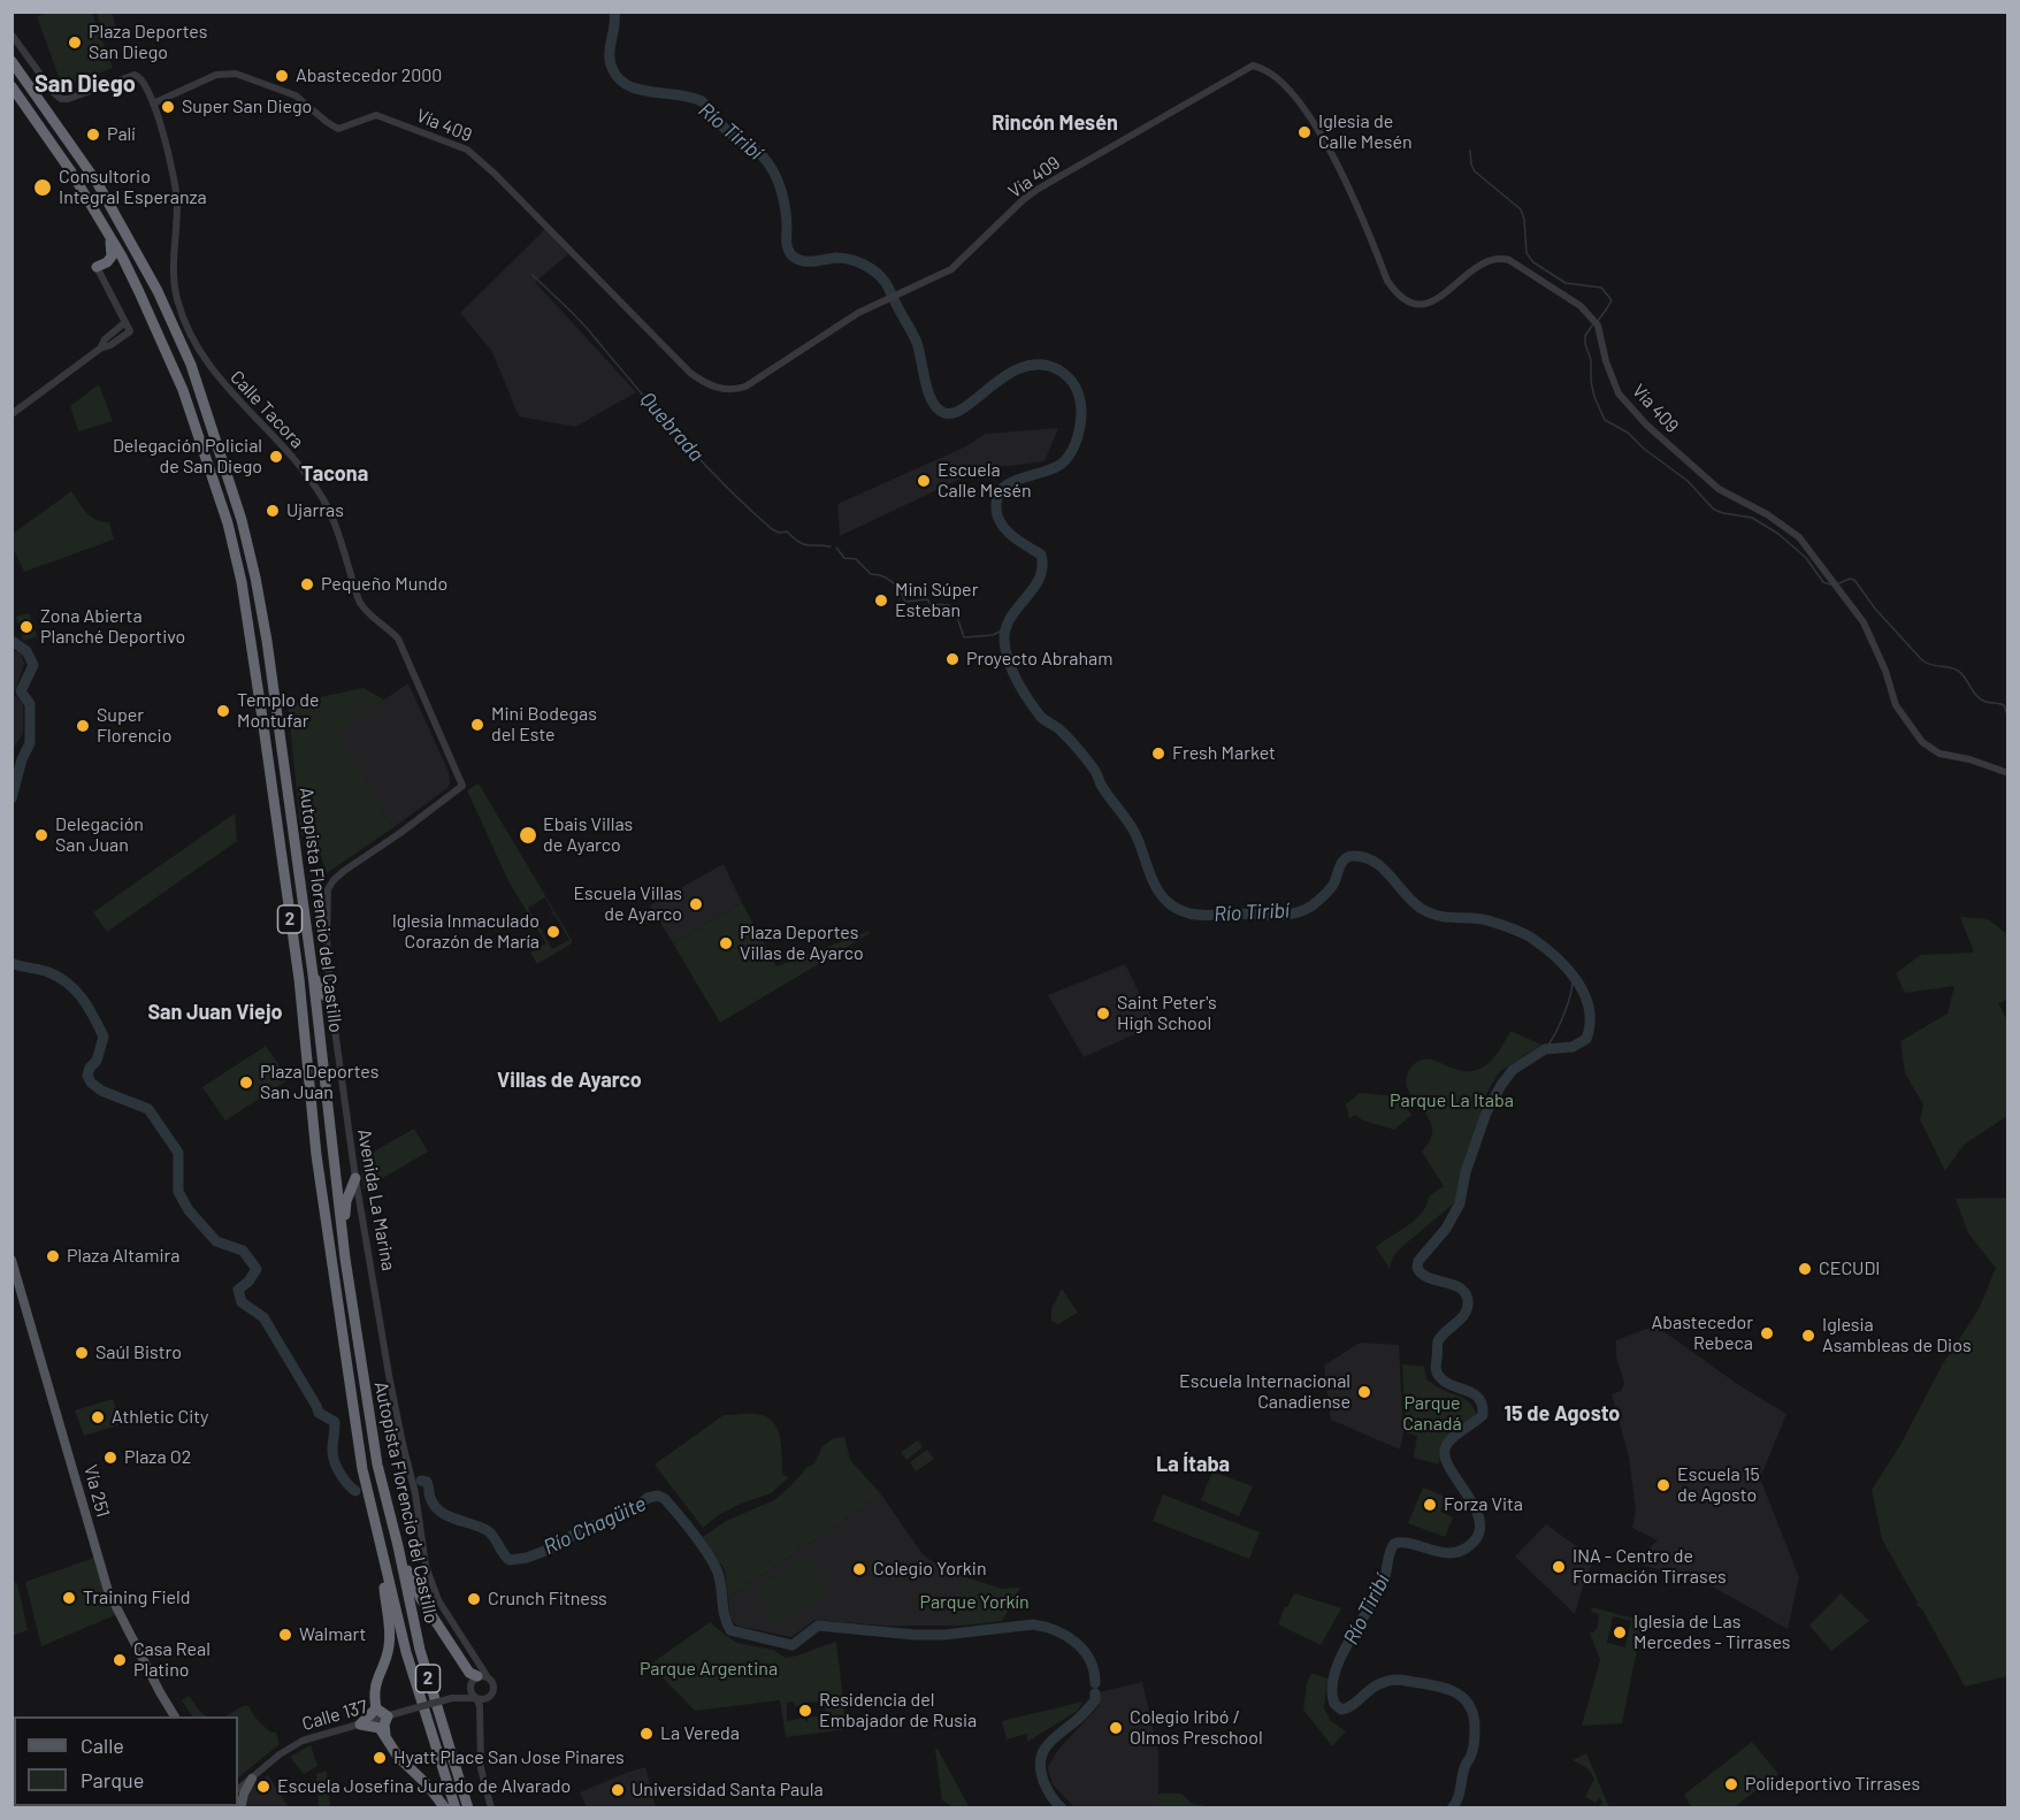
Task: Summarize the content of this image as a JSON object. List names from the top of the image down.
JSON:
{
  "streets": {
    "highway": ["Autopista Florencio del Castillo", "2"],
    "main road": ["Vía 251"],
    "street": [
      "Vía 409",
      "Calle Tacora",
      "Avenida La Marina",
      "Calle 137"
    ]
  },
  "crossings": [
    ["Vía 409", "Calle Tacora"],
    ["Calle Tacora", "Avenida La Marina"],
    ["Avenida La Marina", "Calle 137"]
  ],
  "districts": [
    "San Diego",
    "Rincón Mesén",
    "Tacona",
    "San Juan Viejo",
    "Villas de Ayarco",
    "15 de Agosto",
    "La Ítaba"
  ],
  "water": ["Río Tiribí", "Quebrada", "Río Chagüite"],
  "parks": [
    "Parque La Itaba",
    "Parque Canadá",
    "Parque Yorkín",
    "Parque Argentina"
  ],
  "places": [
    "Plaza Deportes San Diego",
    "Abastecedor 2000",
    "Super San Diego",
    "Iglesia de Calle Mesén",
    "Palí",
    "Consultorio Integral Esperanza",
    "Delegación Policial de San Diego",
    "Escuela Calle Mesén",
    "Ujarras",
    "Pequeño Mundo",
    "Mini Súper Esteban",
    "Zona Abierta Planché Deportivo",
    "Proyecto Abraham",
    "Templo de Montufar",
    "Mini Bodegas del Este",
    "Super Florencio",
    "Fresh Market",
    "Delegación San Juan",
    "Ebais Villas de Ayarco",
    "Escuela Villas de Ayarco",
    "Iglesia Inmaculado Corazón de María",
    "Plaza Deportes Villas de Ayarco",
    "Saint Peter's High School",
    "Plaza Deportes San Juan",
    "Plaza Altamira",
    "CECUDI",
    "Abastecedor Rebeca",
    "Iglesia Asambleas de Dios",
    "Saúl Bistro",
    "Escuela Internacional Canadiense",
    "Athletic City",
    "Plaza O2",
    "Escuela 15 de Agosto",
    "Forza Vita",
    "INA - Centro de Formación Tirrases",
    "Colegio Yorkin",
    "Training Field",
    "Crunch Fitness",
    "Iglesia de Las Mercedes - Tirrases",
    "Walmart",
    "Casa Real Platino",
    "Residencia del Embajador de Rusia",
    "Colegio Iribó / Olmos Preschool",
    "La Vereda",
    "Hyatt Place San Jose Pinares",
    "Polideportivo Tirrases",
    "Escuela Josefina Jurado de Alvarado",
    "Universidad Santa Paula"
  ],
  "legend": ["Calle", "Parque"]
}
